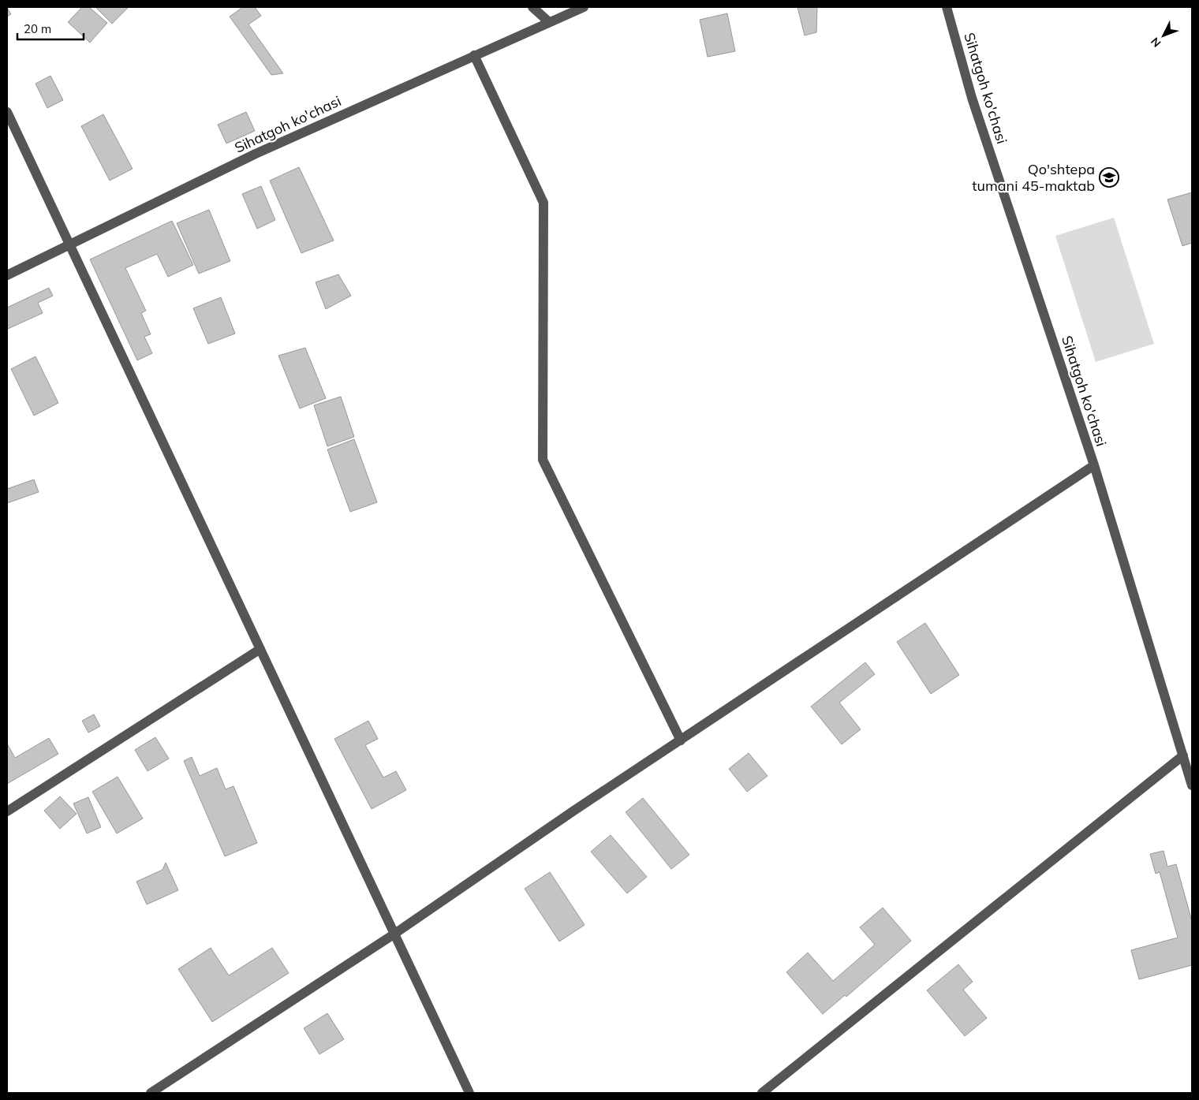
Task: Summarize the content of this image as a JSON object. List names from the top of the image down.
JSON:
{
  "streets": {
    "street": ["Sihatgoh ko'chasi"]
  },
  "places": {
    "school or university": ["Qo'shtepa tumani 45-maktab"]
  },
  "scale_bar": "20 m",
  "north": "bottom left"
}
